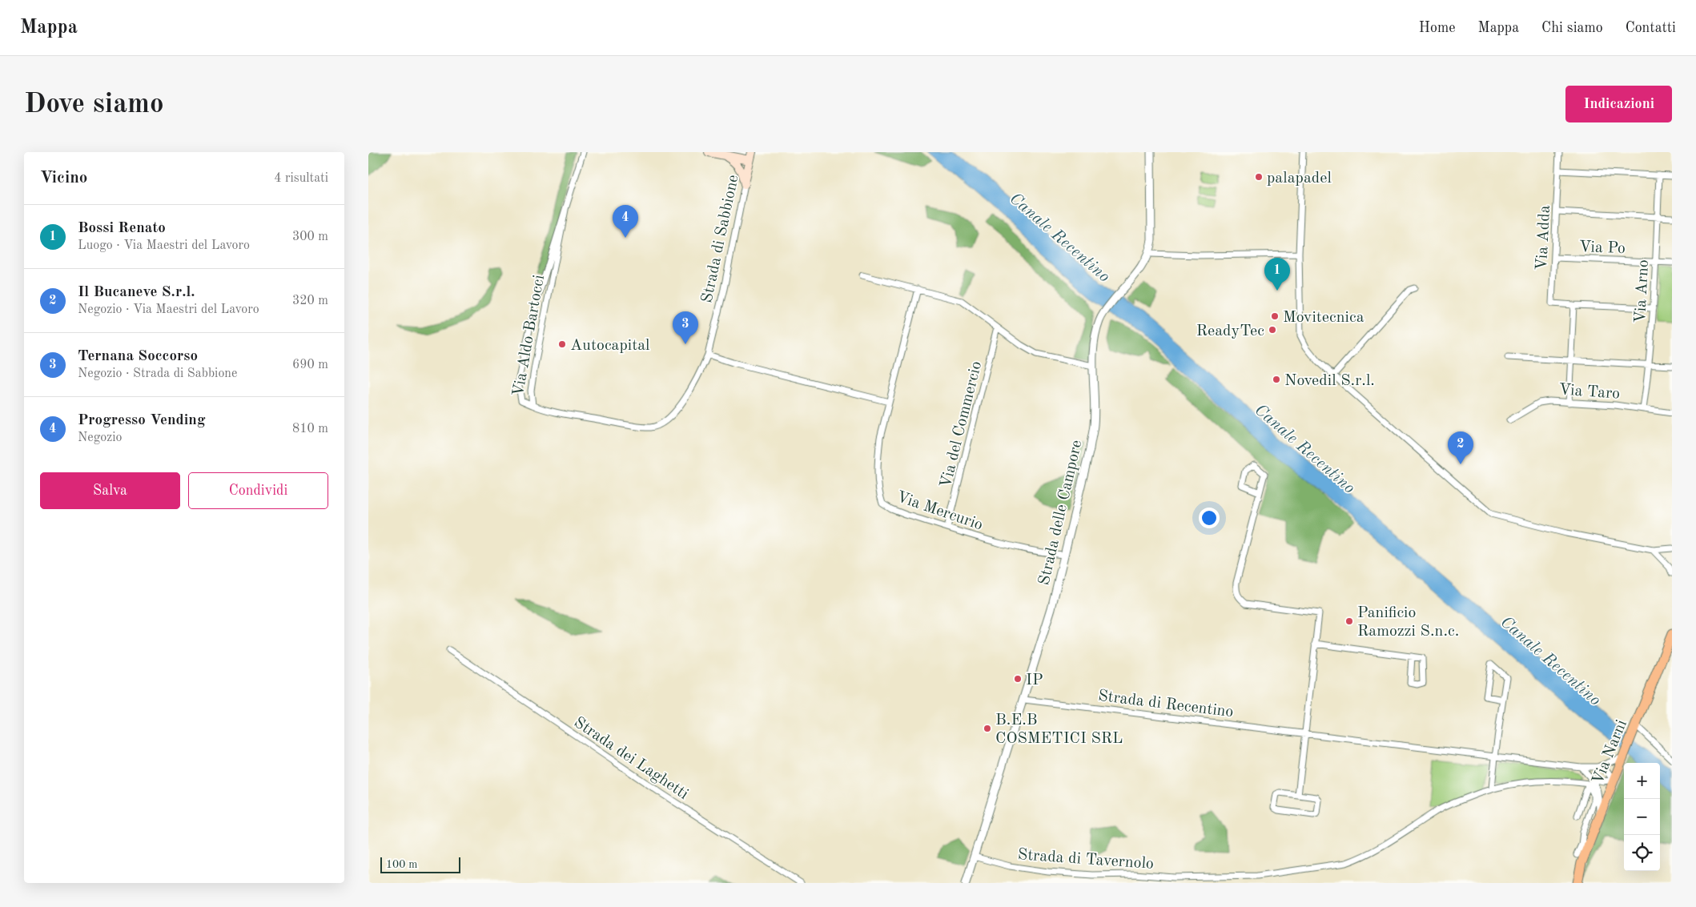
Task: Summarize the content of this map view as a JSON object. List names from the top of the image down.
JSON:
{
  "streets": {
    "main road": ["Strada di Sabbione", "Via Narni"],
    "street": [
      "Via Adda",
      "Via Po",
      "Via Arno",
      "Via Aldo Bartocci",
      "Via Taro",
      "Via del Commercio",
      "Via Mercurio",
      "Strada delle Campore",
      "Strada di Recentino",
      "Strada dei Laghetti",
      "Strada di Tavernolo"
    ]
  },
  "crossings": [
    ["Via Adda", "Via Po"],
    ["Strada di Sabbione", "Via Aldo Bartocci"],
    ["Via Po", "Via Arno"],
    ["Via Arno", "Via Taro"],
    ["Via del Commercio", "Via Mercurio"],
    ["Via Mercurio", "Strada delle Campore"],
    ["Strada delle Campore", "Strada di Recentino"],
    ["Strada delle Campore", "Strada di Tavernolo"],
    ["Strada di Recentino", "Via Narni"]
  ],
  "water": ["Canale Recentino"],
  "places": [
    "palapadel",
    "Movitecnica",
    "ReadyTec",
    "Autocapital",
    "Novedil S.r.l.",
    "Panificio Ramozzi S.n.c.",
    "IP",
    "B.E.B COSMETICI SRL"
  ],
  "scale_bar": "100 m",
  "page": {
    "header": "Mappa",
    "nav": [
      "Home",
      "Mappa",
      "Chi siamo",
      "Contatti"
    ],
    "buttons": [
      "Indicazioni",
      ["Salva", "Condividi"]
    ],
    "title": "Dove siamo",
    "heading": ["Vicino", "4 risultati"],
    "list": [
      {
        "mark": "1",
        "name": "Bossi Renato",
        "note": "Luogo · Via Maestri del Lavoro",
        "value": "300 m"
      },
      {
        "mark": "2",
        "name": "Il Bucaneve S.r.l.",
        "note": "Negozio · Via Maestri del Lavoro",
        "value": "320 m"
      },
      {
        "mark": "3",
        "name": "Ternana Soccorso",
        "note": "Negozio · Strada di Sabbione",
        "value": "690 m"
      },
      {
        "mark": "4",
        "name": "Progresso Vending",
        "note": "Negozio",
        "value": "810 m"
      }
    ],
    "pins": [
      "4",
      "1",
      "3",
      "2"
    ],
    "map_buttons": ["+", "−"],
    "scale": "100 m"
  }
}
